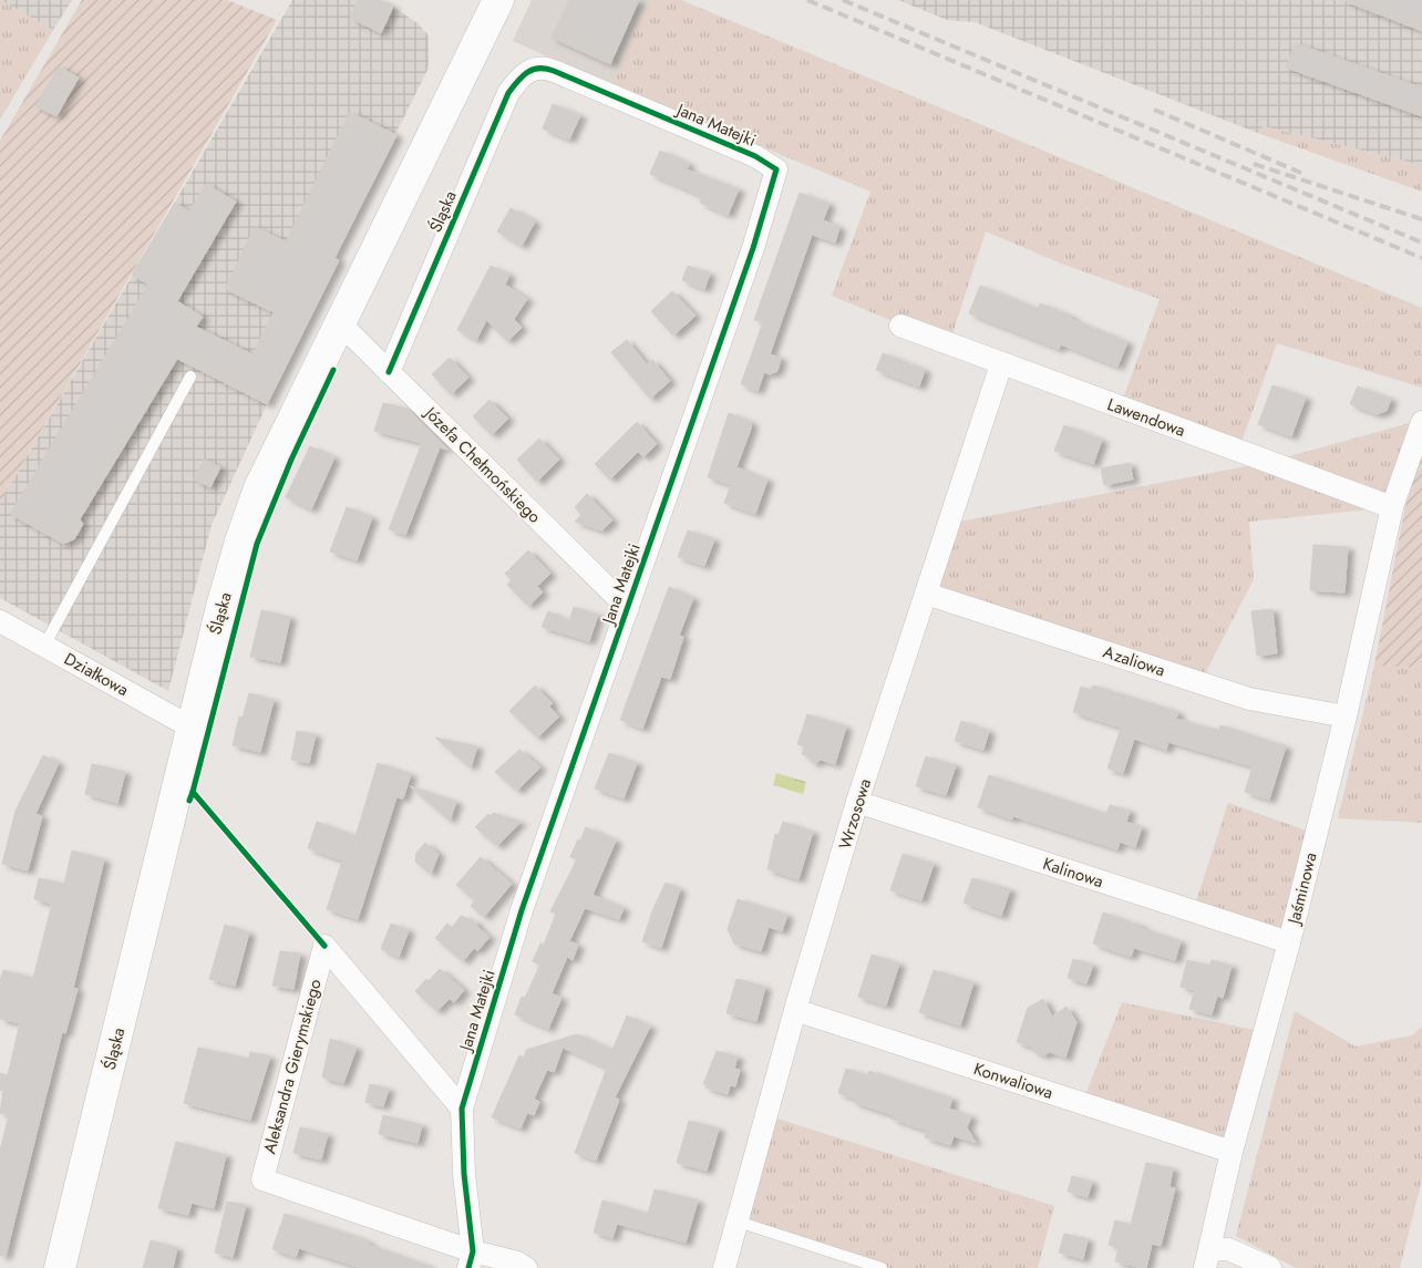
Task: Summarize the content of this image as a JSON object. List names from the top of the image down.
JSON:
{
  "streets": {
    "street": [
      "Jana Matejki",
      "Śląska",
      "Lawendowa",
      "Józefa Chełmońskiego",
      "Azaliowa",
      "Działkowa",
      "Wrzosowa",
      "Kalinowa",
      "Jaśminowa",
      "Aleksandra Gierymskiego",
      "Konwaliowa"
    ]
  },
  "crossings": [
    ["Jana Matejki", "Śląska"],
    ["Jana Matejki", "Józefa Chełmońskiego"],
    ["Jana Matejki", "Aleksandra Gierymskiego"],
    ["Śląska", "Józefa Chełmońskiego"],
    ["Śląska", "Działkowa"],
    ["Lawendowa", "Wrzosowa"],
    ["Lawendowa", "Jaśminowa"],
    ["Azaliowa", "Wrzosowa"],
    ["Azaliowa", "Jaśminowa"],
    ["Wrzosowa", "Kalinowa"],
    ["Wrzosowa", "Konwaliowa"],
    ["Kalinowa", "Jaśminowa"],
    ["Jaśminowa", "Konwaliowa"]
  ]
}
